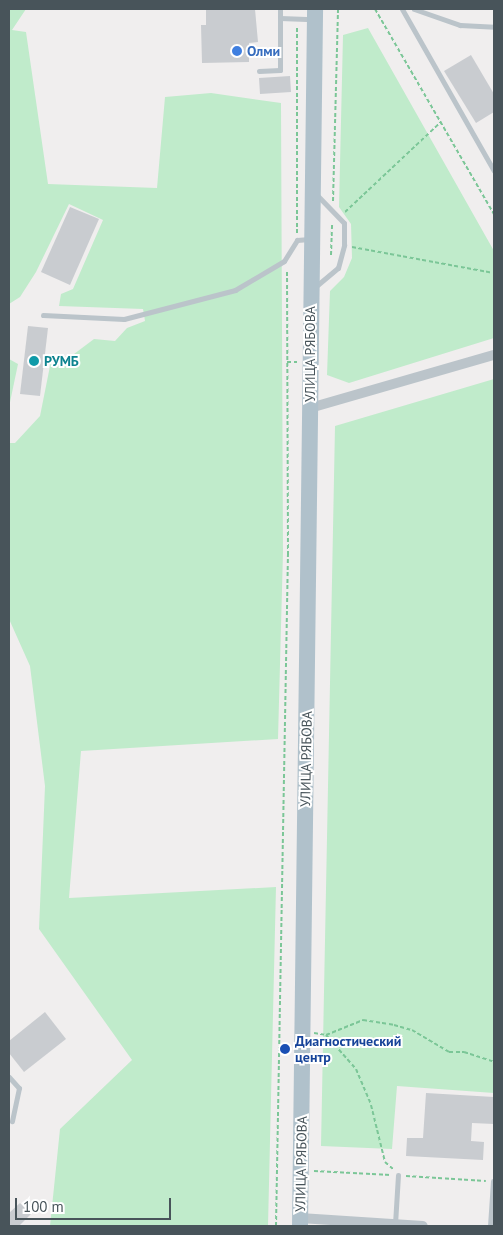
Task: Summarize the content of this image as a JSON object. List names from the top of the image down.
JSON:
{
  "streets": {
    "main road": ["УЛИЦА РЯБОВА"]
  },
  "places": ["Олми", "РУМБ", "Диагностический центр"],
  "scale_bar": "100 m"
}
